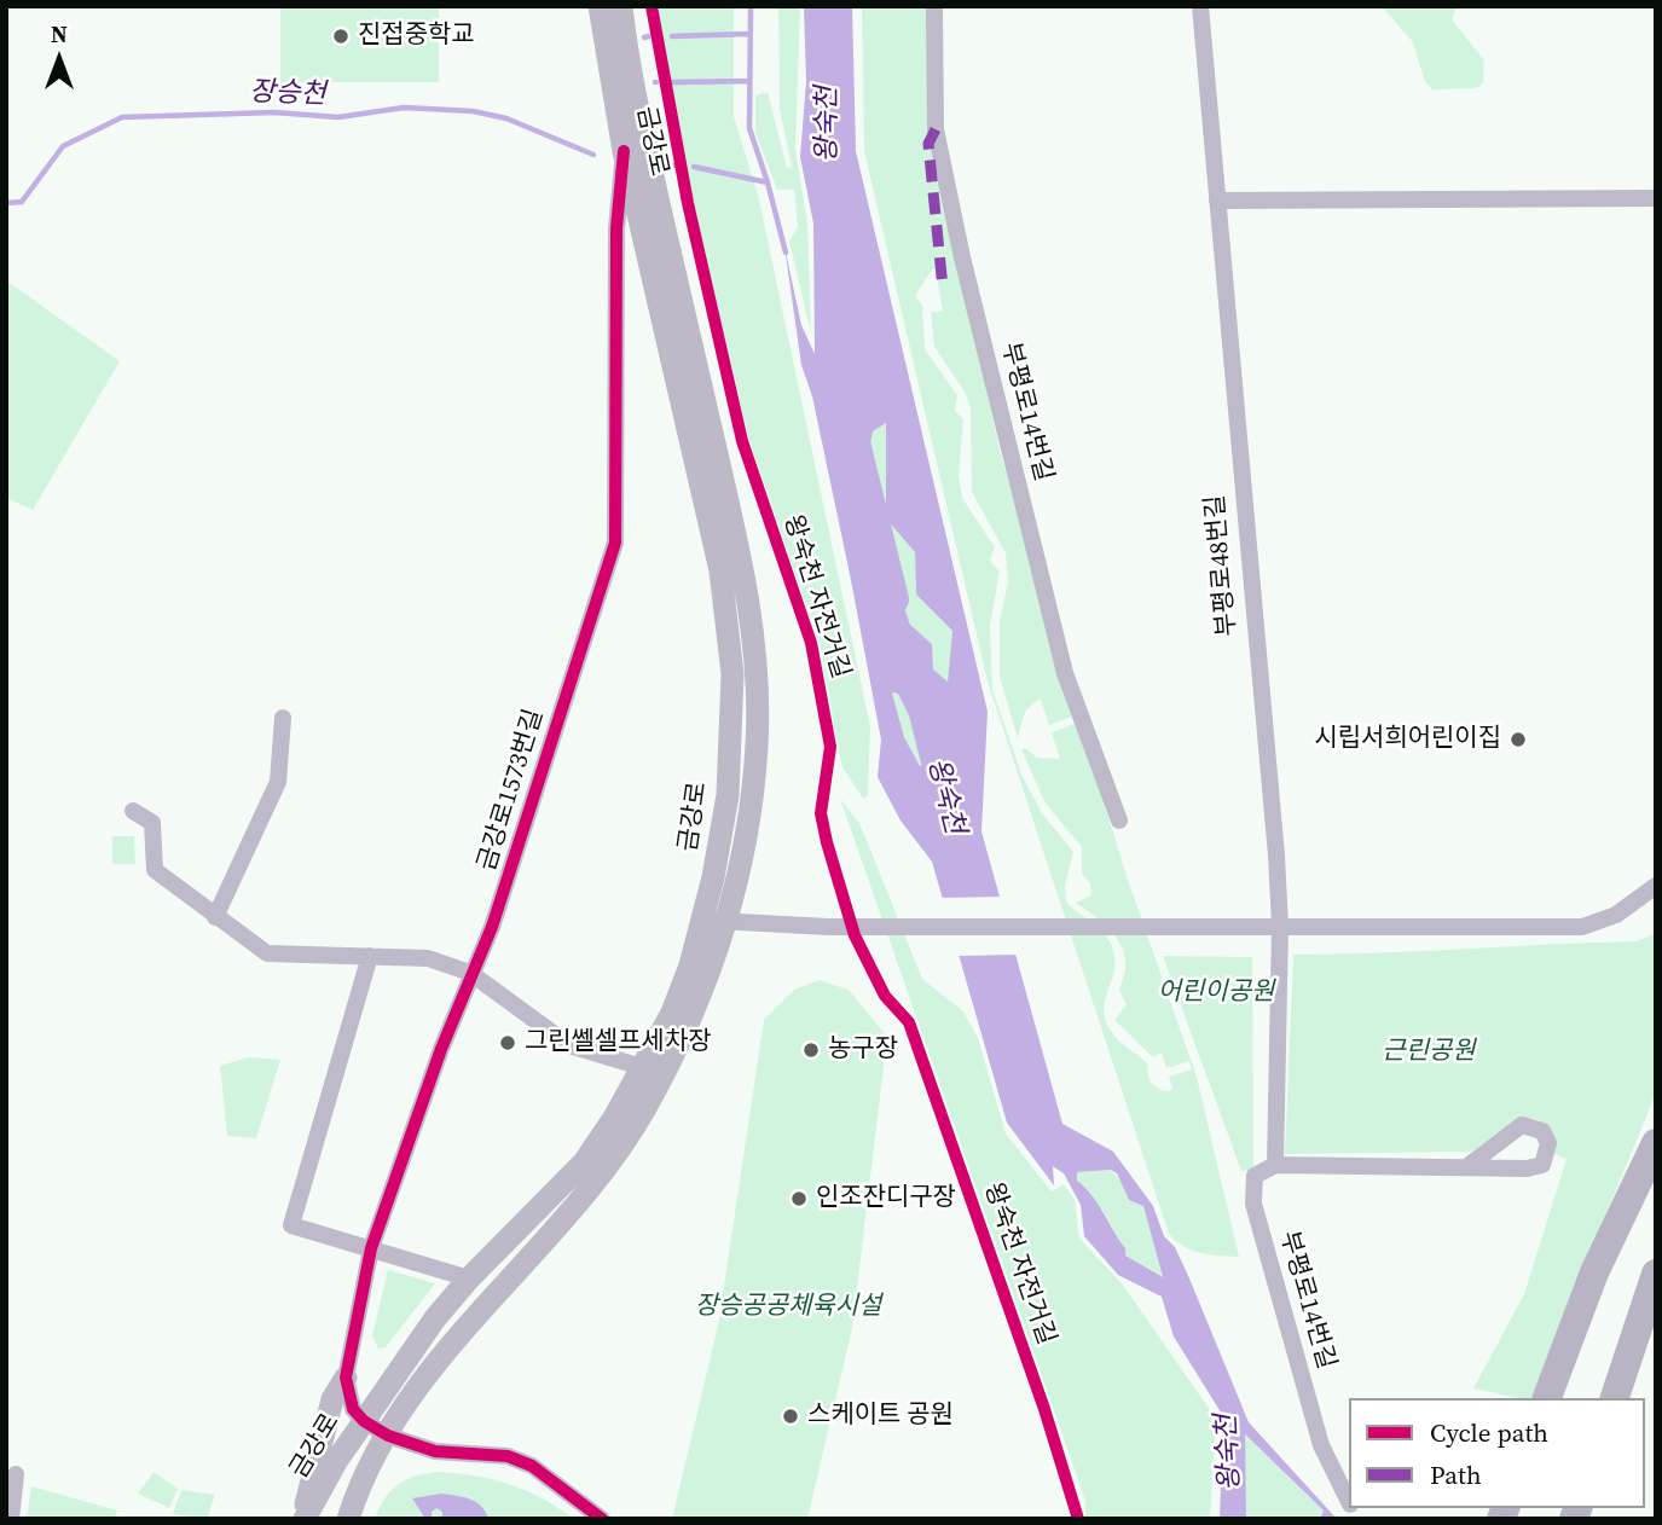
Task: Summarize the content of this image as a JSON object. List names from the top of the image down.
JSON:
{
  "streets": {
    "main road": ["금강로"],
    "street": ["부평로14번길", "부평로48번길", "금강로1573번길"],
    "cycle path": ["왕숙천 자전거길"]
  },
  "crossings": [
    ["금강로", "금강로1573번길"],
    ["부평로14번길", "부평로48번길"]
  ],
  "water": ["장승천", "왕숙천"],
  "parks": ["어린이공원", "근린공원", "장승공공체육시설"],
  "places": [
    "진접중학교",
    "시립서희어린이집",
    "그린쎌셀프세차장",
    "농구장",
    "인조잔디구장",
    "스케이트 공원"
  ],
  "legend": ["Cycle path", "Path"],
  "north": "top"
}
